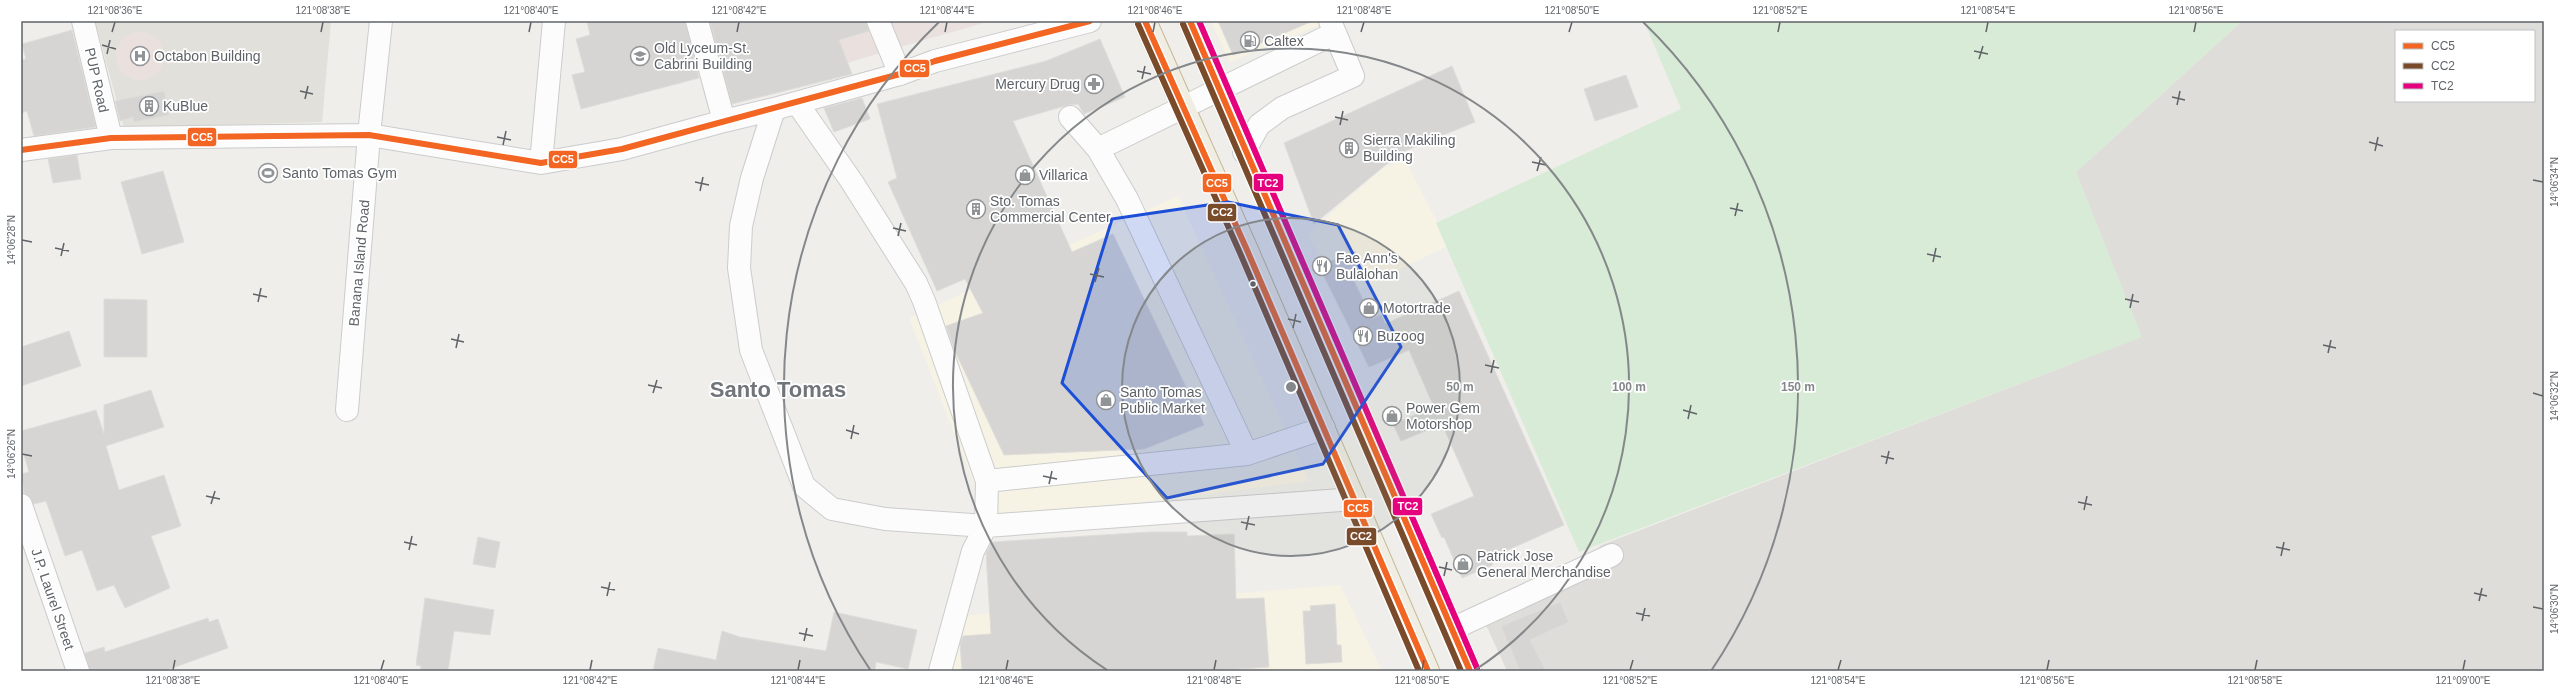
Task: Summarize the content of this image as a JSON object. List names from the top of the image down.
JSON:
{
  "streets": {
    "street": ["PUP Road", "Banana Island Road", "J.P. Laurel Street"]
  },
  "districts": ["Santo Tomas"],
  "places": {
    "fuel station": ["Caltex"],
    "hospital": ["Octabon Building"],
    "school or university": ["Old Lyceum-St. Cabrini Building"],
    "pharmacy": ["Mercury Drug"],
    "building": ["KuBlue", "Sierra Makiling Building", "Sto. Tomas Commercial Center"],
    "sports": ["Santo Tomas Gym"],
    "shop": [
      "Villarica",
      "Motortrade",
      "Santo Tomas Public Market",
      "Power Gem Motorshop",
      "Patrick Jose General Merchandise"
    ],
    "restaurant": ["Fae Ann's Bulalohan", "Buzoog"]
  },
  "lines": ["transit line CC5", "transit line TC2", "transit line CC2"],
  "legend": ["CC5", "CC2", "TC2"],
  "coordinates": [
    "121°08'36\"E",
    "121°08'38\"E",
    "121°08'40\"E",
    "121°08'42\"E",
    "121°08'44\"E",
    "121°08'46\"E",
    "121°08'48\"E",
    "121°08'50\"E",
    "121°08'52\"E",
    "121°08'54\"E",
    "121°08'56\"E",
    "14°06'34\"N",
    "14°06'28\"N",
    "14°06'32\"N",
    "14°06'26\"N",
    "14°06'30\"N",
    "121°08'58\"E",
    "121°09'00\"E"
  ],
  "rings": ["50 m", "100 m", "150 m"]
}
